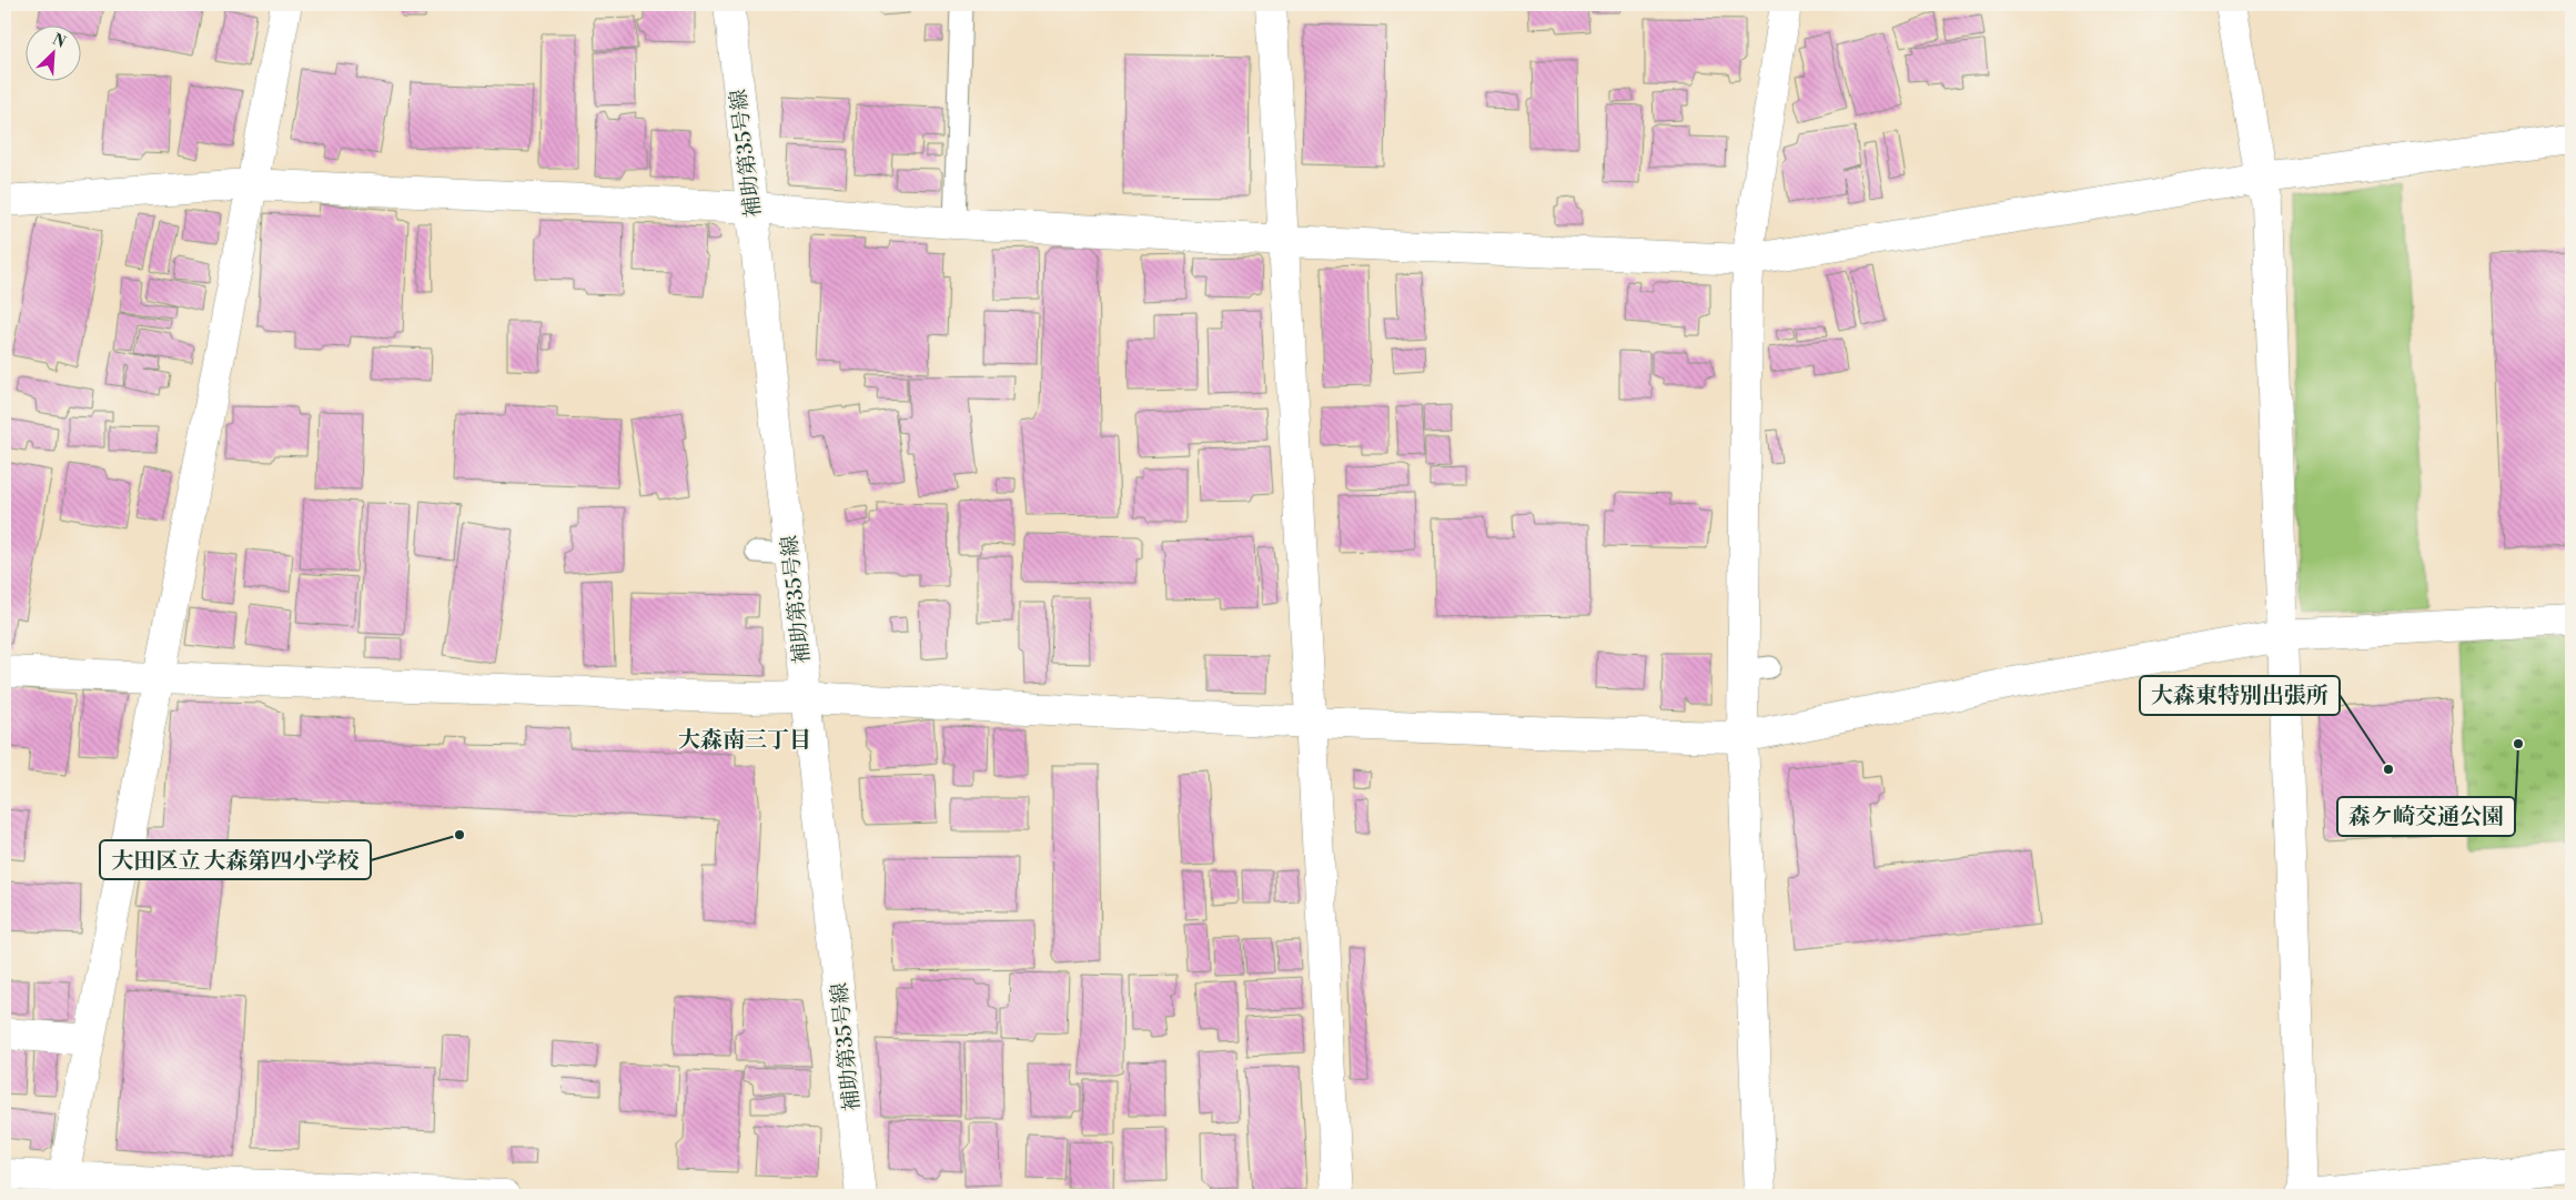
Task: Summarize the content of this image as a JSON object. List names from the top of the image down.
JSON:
{
  "streets": {
    "street": ["補助第35号線"]
  },
  "districts": ["大森南三丁目"],
  "places": ["森ケ崎交通公園", "大森東特別出張所", "大田区立 大森第四小学校"],
  "north": "top right"
}
